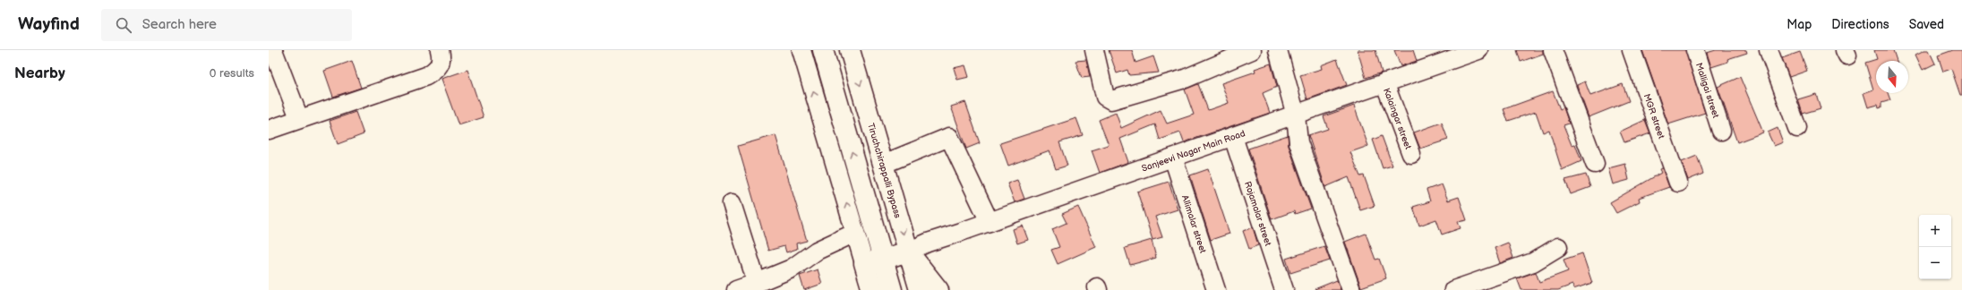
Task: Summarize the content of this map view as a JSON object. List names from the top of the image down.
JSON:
{
  "streets": {
    "main road": ["Tiruchchirappalli Bypass"],
    "street": [
      "Malligai street",
      "MGR street",
      "Kalaingar street",
      "Sanjeevi Nagar Main Road",
      "Rojamalar street",
      "Allimalar street"
    ]
  },
  "crossings": [
    ["Kalaingar street", "Sanjeevi Nagar Main Road"],
    ["Sanjeevi Nagar Main Road", "Tiruchchirappalli Bypass"],
    ["Sanjeevi Nagar Main Road", "Rojamalar street"],
    ["Sanjeevi Nagar Main Road", "Allimalar street"]
  ],
  "north": "bottom",
  "page": {
    "header": "Wayfind",
    "search": "Search here",
    "nav": ["Map", "Directions", "Saved"],
    "heading": ["Nearby", "0 results"],
    "map_buttons": ["+", "−"]
  }
}
